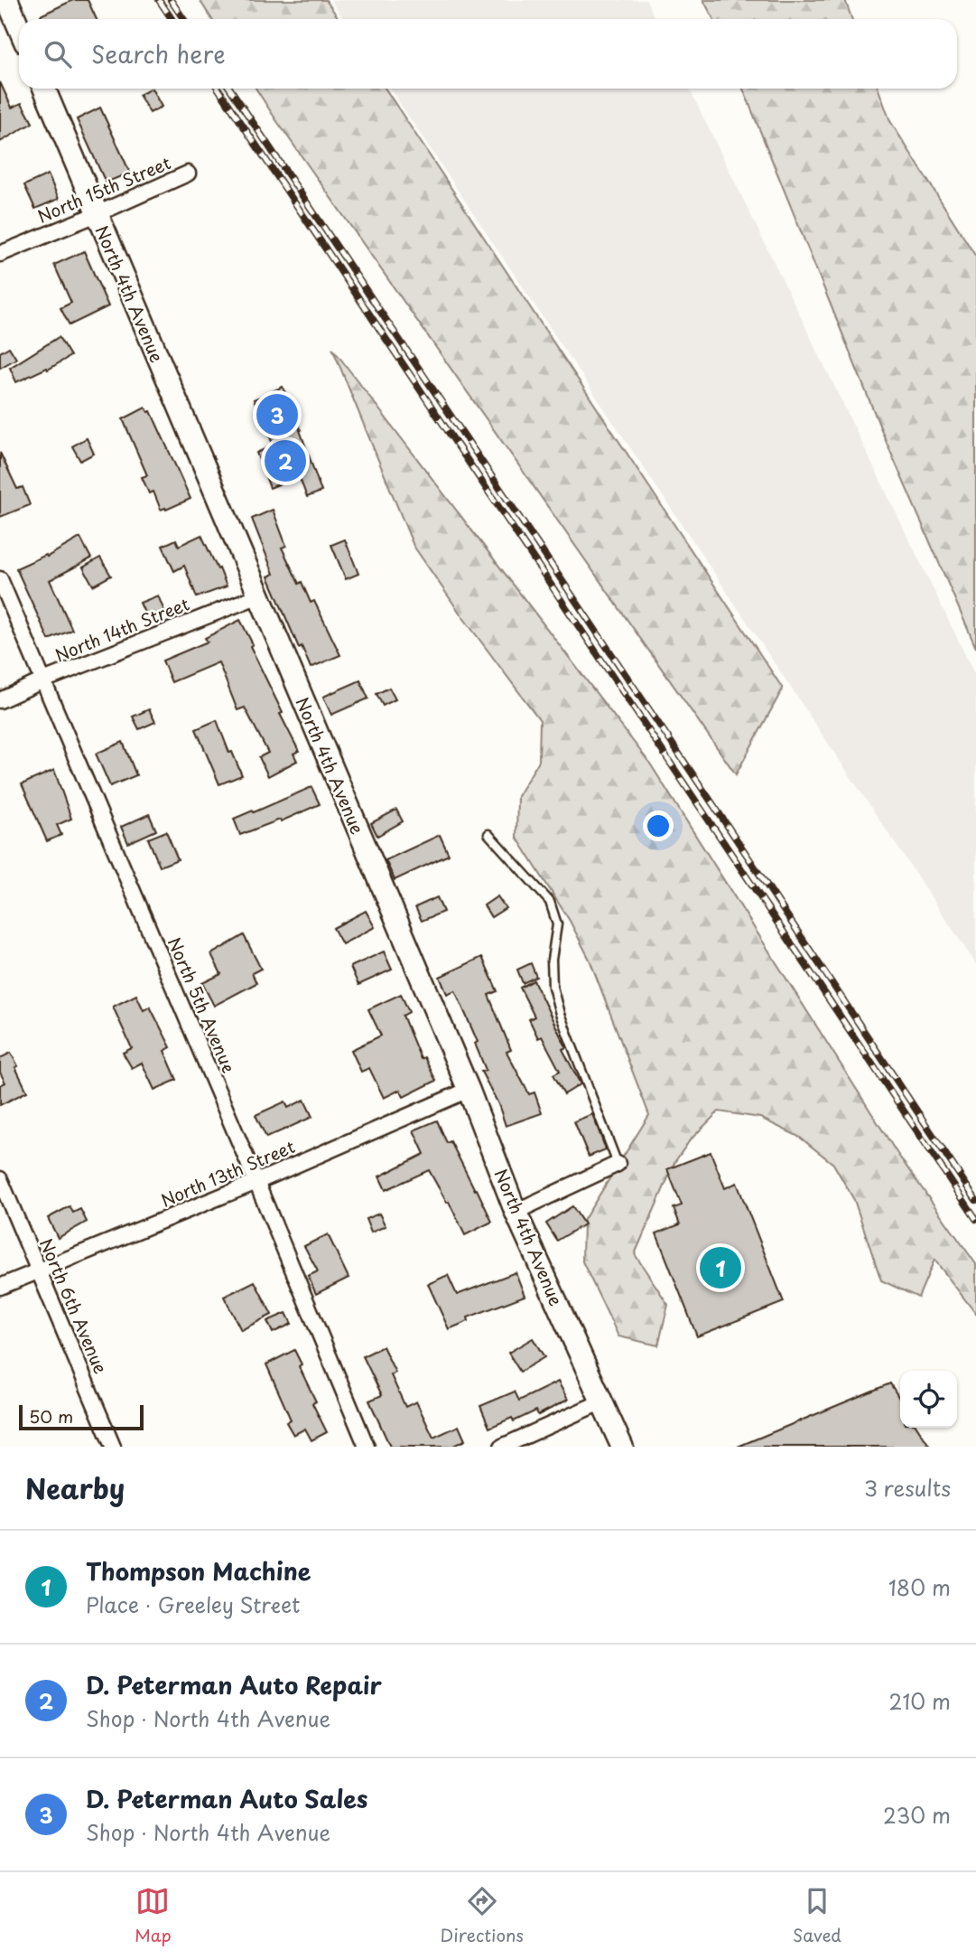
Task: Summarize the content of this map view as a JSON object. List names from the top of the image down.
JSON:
{
  "streets": {
    "main road": ["North 4th Avenue"],
    "street": [
      "North 15th Street",
      "North 14th Street",
      "North 5th Avenue",
      "North 13th Street",
      "North 6th Avenue"
    ]
  },
  "crossings": [
    ["North 15th Street", "North 4th Avenue"],
    ["North 4th Avenue", "North 14th Street"],
    ["North 4th Avenue", "North 13th Street"],
    ["North 14th Street", "North 5th Avenue"],
    ["North 5th Avenue", "North 13th Street"],
    ["North 13th Street", "North 6th Avenue"]
  ],
  "scale_bar": "50 m",
  "page": {
    "search": "Search here",
    "pins": ["3", "2", "1"],
    "scale": "50 m",
    "heading": ["Nearby", "3 results"],
    "list": [
      {
        "mark": "1",
        "name": "Thompson Machine",
        "note": "Place · Greeley Street",
        "value": "180 m"
      },
      {
        "mark": "2",
        "name": "D. Peterman Auto Repair",
        "note": "Shop · North 4th Avenue",
        "value": "210 m"
      },
      {
        "mark": "3",
        "name": "D. Peterman Auto Sales",
        "note": "Shop · North 4th Avenue",
        "value": "230 m"
      }
    ],
    "nav": ["Map", "Directions", "Saved"]
  }
}
